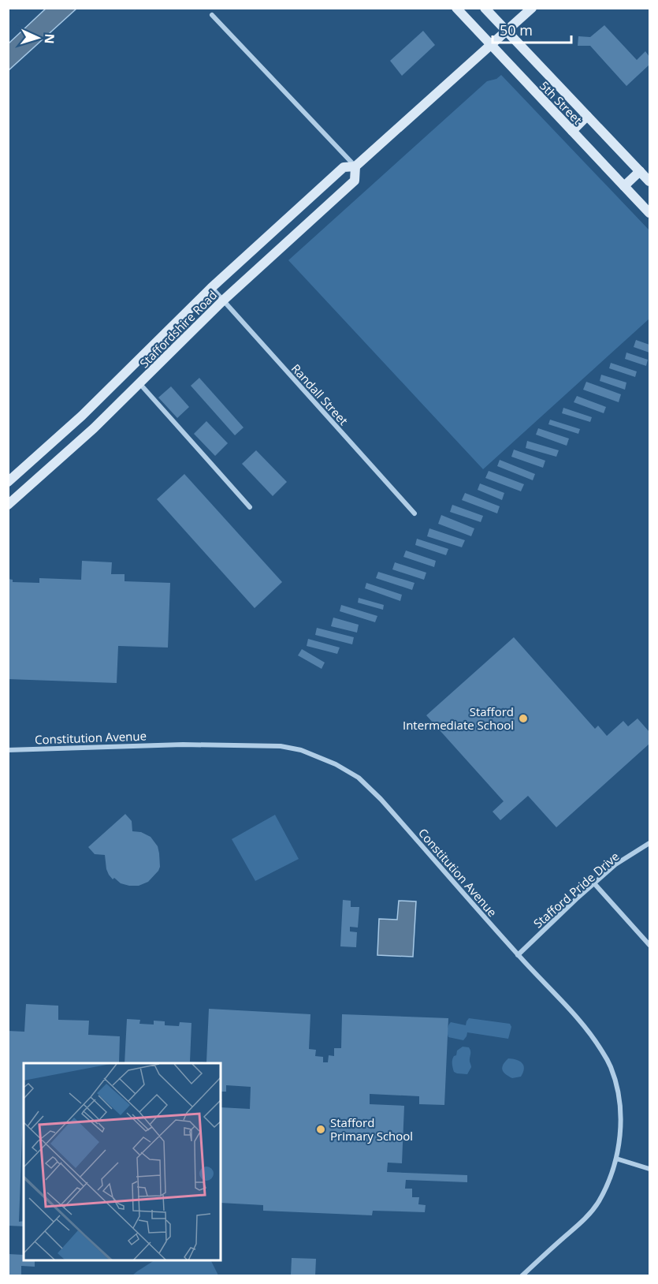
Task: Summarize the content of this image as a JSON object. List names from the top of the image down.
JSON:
{
  "streets": {
    "main road": ["5th Street", "Staffordshire Road"],
    "street": ["Randall Street", "Constitution Avenue", "Stafford Pride Drive"]
  },
  "crossings": [
    ["5th Street", "Staffordshire Road"],
    ["Staffordshire Road", "Randall Street"],
    ["Constitution Avenue", "Stafford Pride Drive"]
  ],
  "places": ["Stafford Intermediate School", "Stafford Primary School"],
  "scale_bar": "50 m",
  "north": "right"
}
